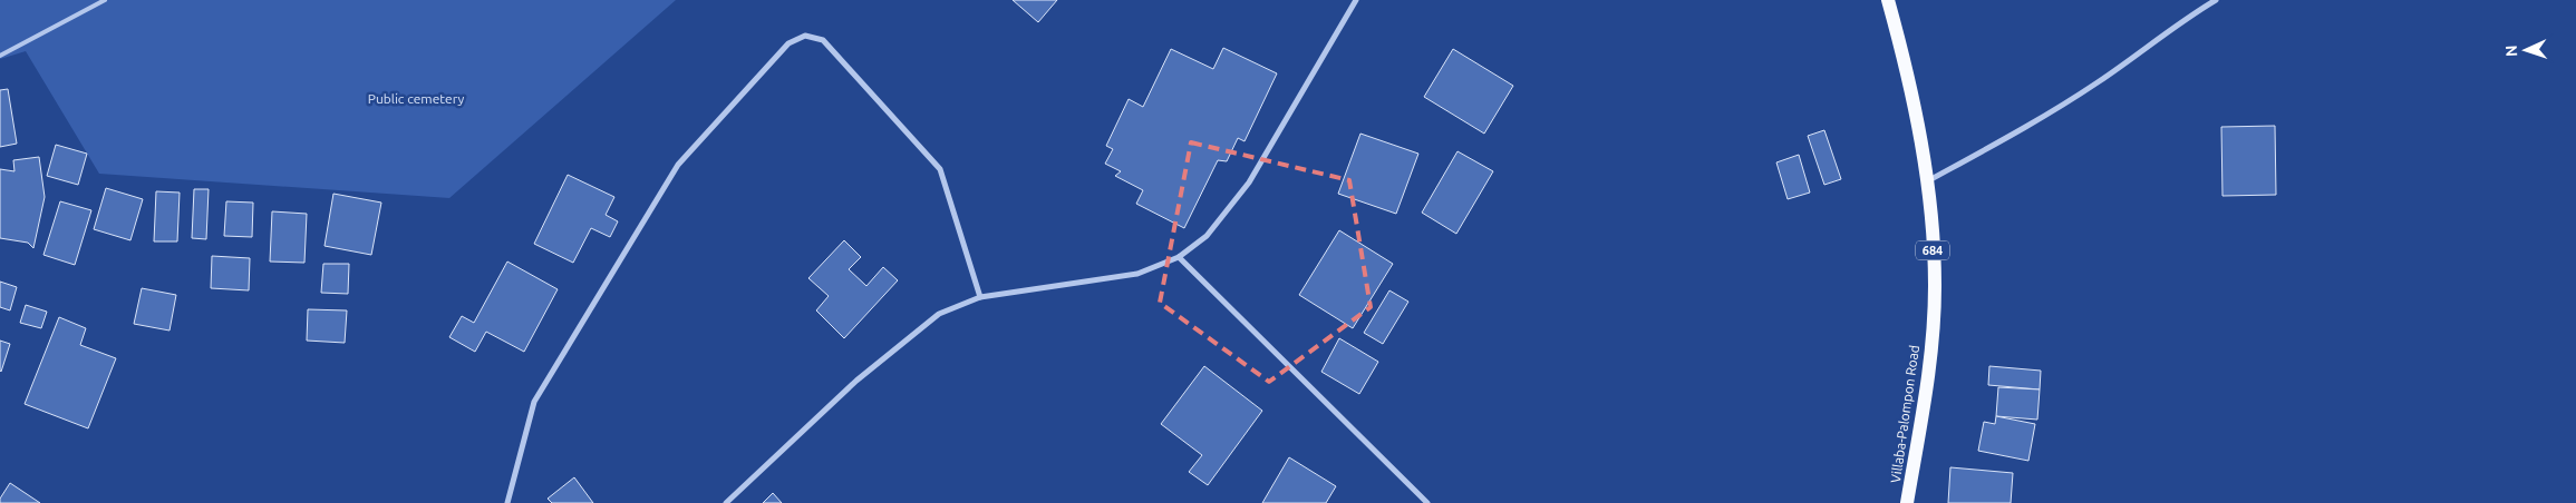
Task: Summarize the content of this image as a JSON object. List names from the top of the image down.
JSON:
{
  "streets": {
    "main road": ["684", "Villaba-Palompon Road"]
  },
  "parks": ["Public cemetery"],
  "north": "left"
}
